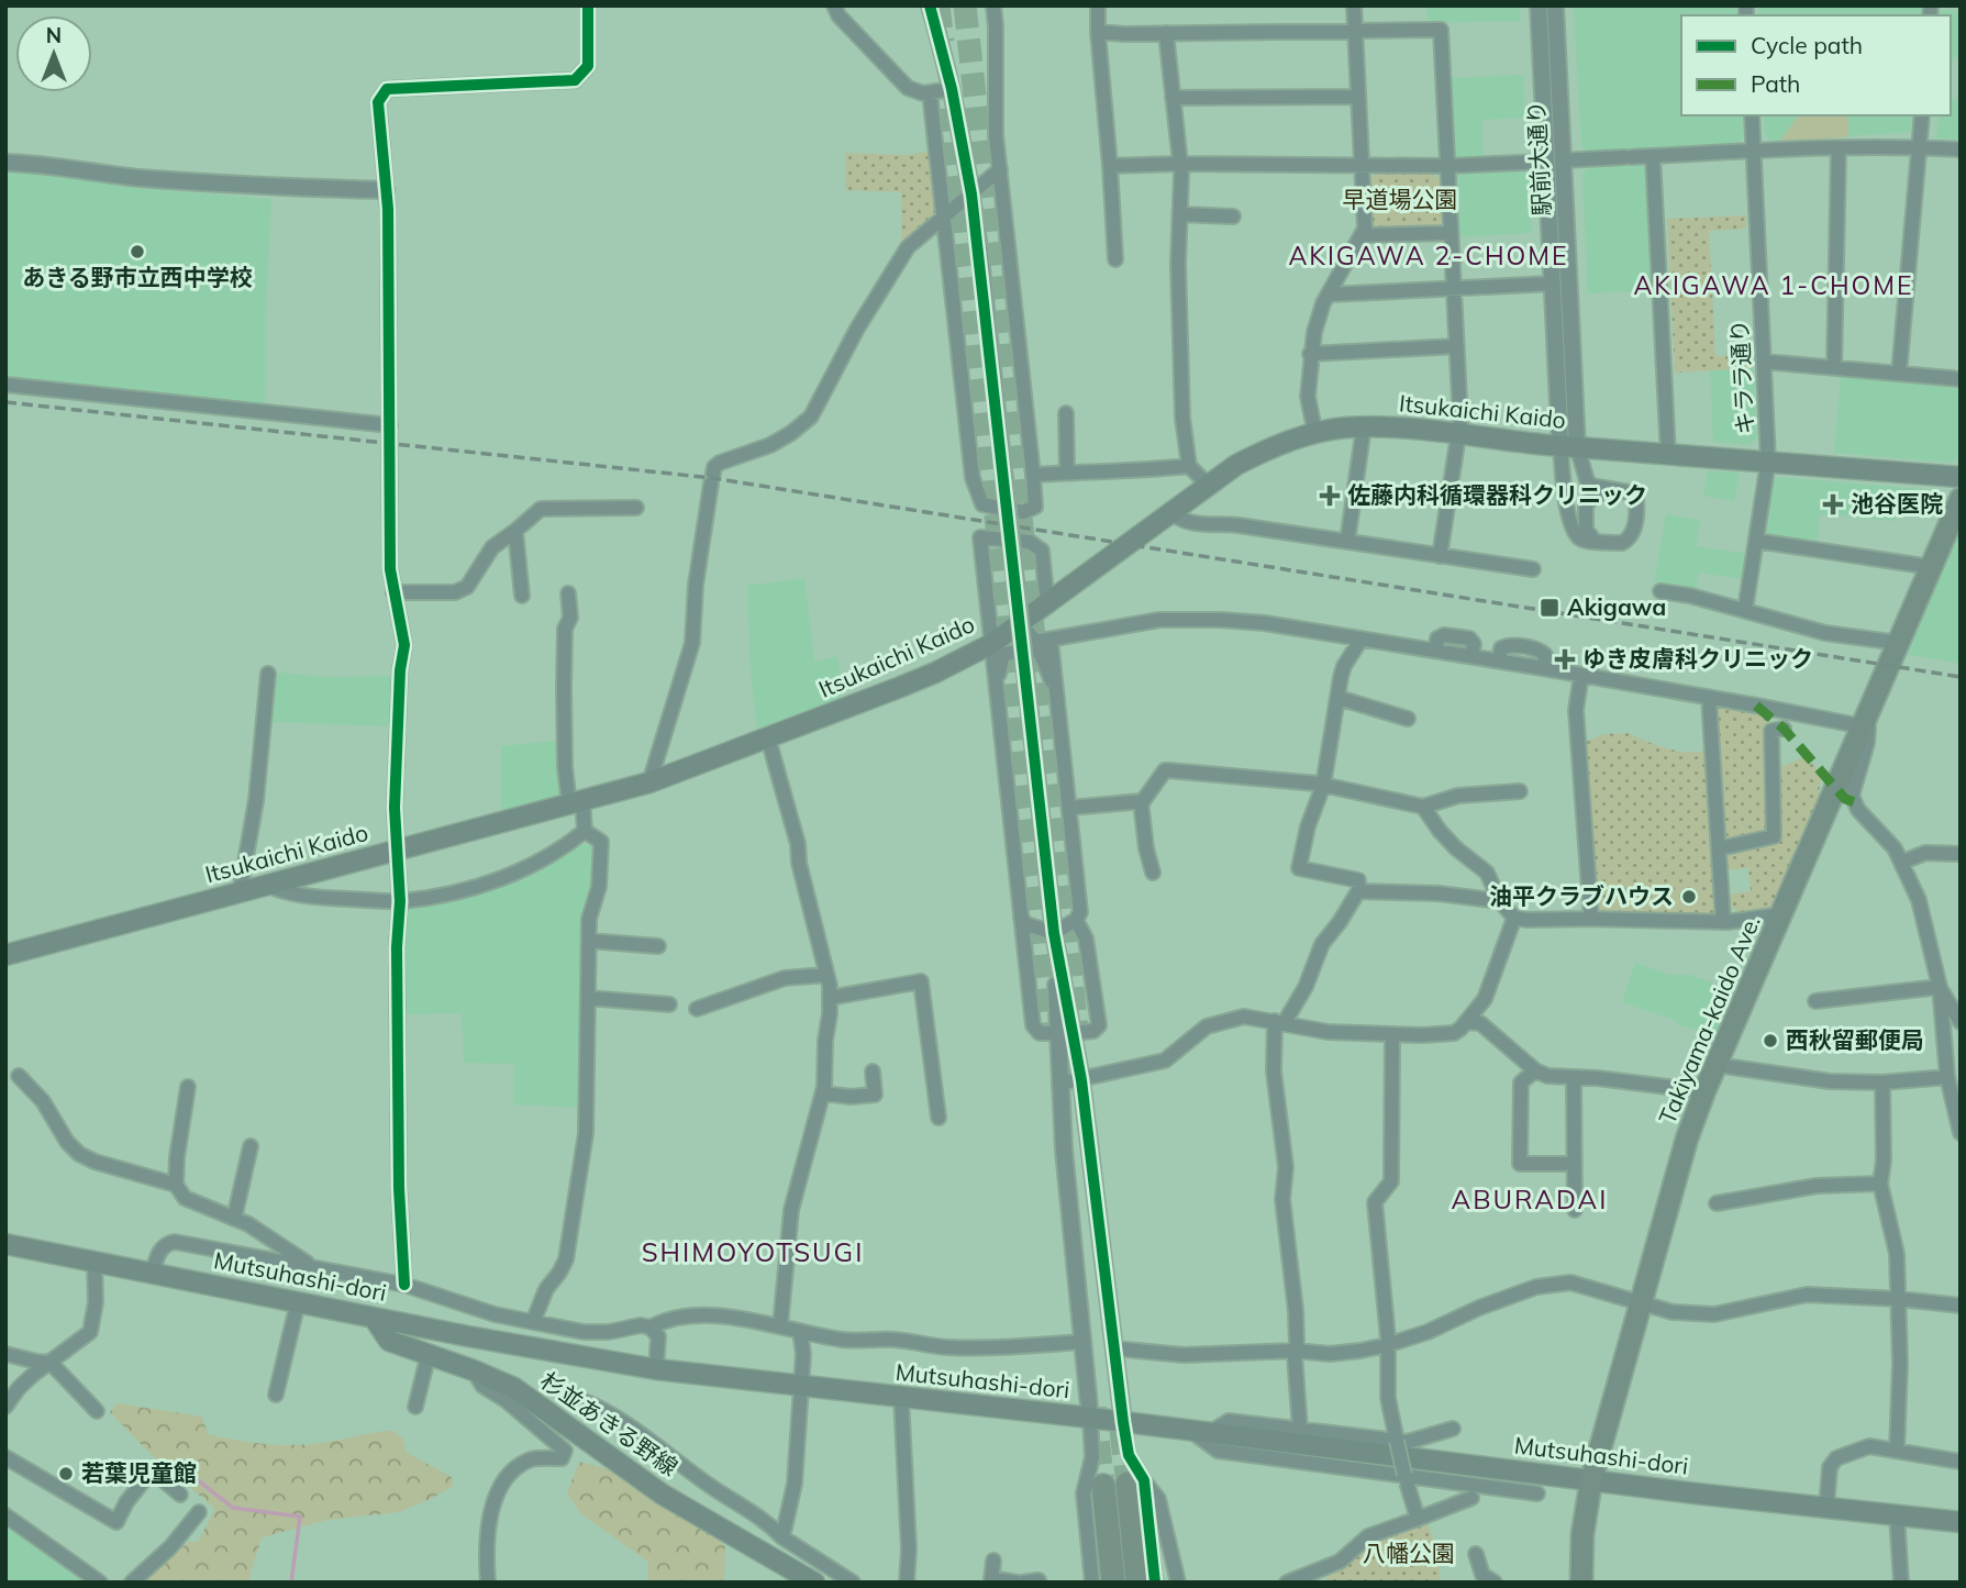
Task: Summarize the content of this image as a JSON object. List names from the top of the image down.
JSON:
{
  "streets": {
    "highway": ["Takiyama-kaido Ave."],
    "main road": ["Itsukaichi Kaido", "Mutsuhashi-dori", "杉並あきる野線"],
    "street": ["駅前大通り", "キララ通り"]
  },
  "crossings": [
    ["駅前大通り", "Itsukaichi Kaido"],
    ["キララ通り", "Itsukaichi Kaido"],
    ["Takiyama-kaido Ave.", "Mutsuhashi-dori"],
    ["Mutsuhashi-dori", "杉並あきる野線"]
  ],
  "districts": [
    "AKIGAWA 2-CHOME",
    "AKIGAWA 1-CHOME",
    "ABURADAI",
    "SHIMOYOTSUGI"
  ],
  "parks": ["早道場公園", "八幡公園"],
  "places": {
    "other": [
      "あきる野市立西中学校",
      "油平クラブハウス",
      "西秋留郵便局",
      "若葉児童館"
    ],
    "health": ["佐藤内科循環器科クリニック", "池谷医院", "ゆき皮膚科クリニック"],
    "transit": ["Akigawa"]
  },
  "legend": ["Cycle path", "Path"],
  "north": "top"
}
